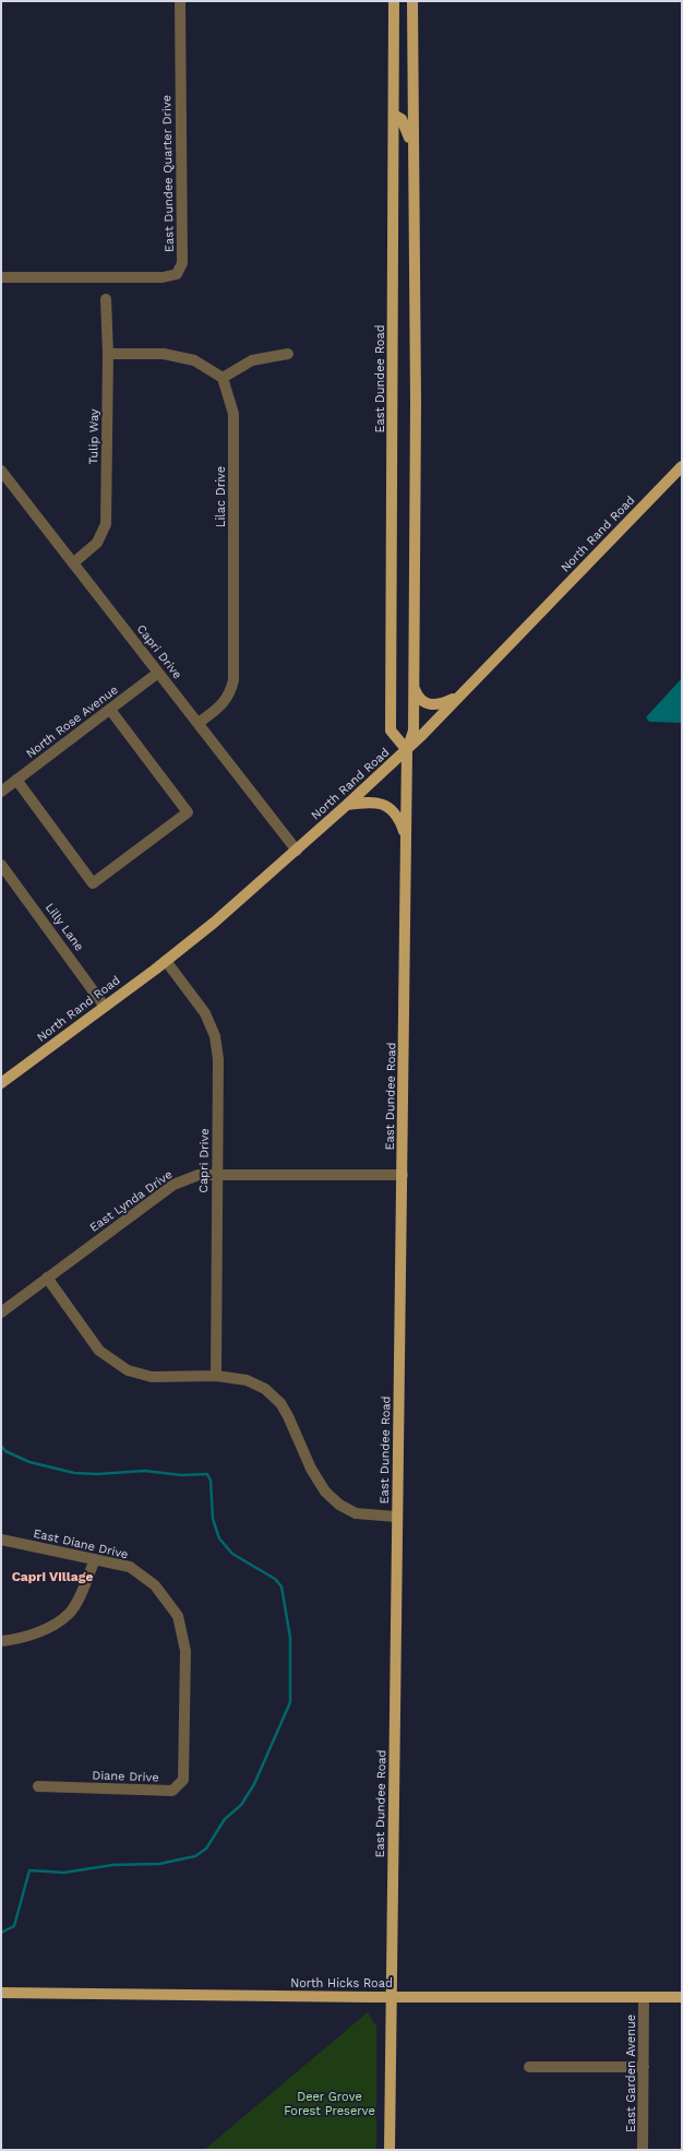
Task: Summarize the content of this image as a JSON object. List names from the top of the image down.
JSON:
{
  "streets": {
    "main road": ["East Dundee Road", "North Rand Road", "North Hicks Road"],
    "street": [
      "East Dundee Quarter Drive",
      "Tulip Way",
      "Lilac Drive",
      "Capri Drive",
      "North Rose Avenue",
      "Lilly Lane",
      "East Lynda Drive",
      "East Diane Drive",
      "Diane Drive",
      "East Garden Avenue"
    ]
  },
  "crossings": [
    ["East Dundee Road", "North Rand Road"],
    ["East Dundee Road", "East Lynda Drive"],
    ["East Dundee Road", "North Hicks Road"],
    ["Tulip Way", "Capri Drive"],
    ["Lilac Drive", "Capri Drive"],
    ["North Rand Road", "Capri Drive"],
    ["North Rand Road", "Lilly Lane"],
    ["Capri Drive", "North Rose Avenue"],
    ["Capri Drive", "East Lynda Drive"],
    ["East Diane Drive", "Diane Drive"],
    ["North Hicks Road", "East Garden Avenue"]
  ],
  "districts": ["Capri Village"],
  "parks": ["Deer Grove Forest Preserve"]
}
